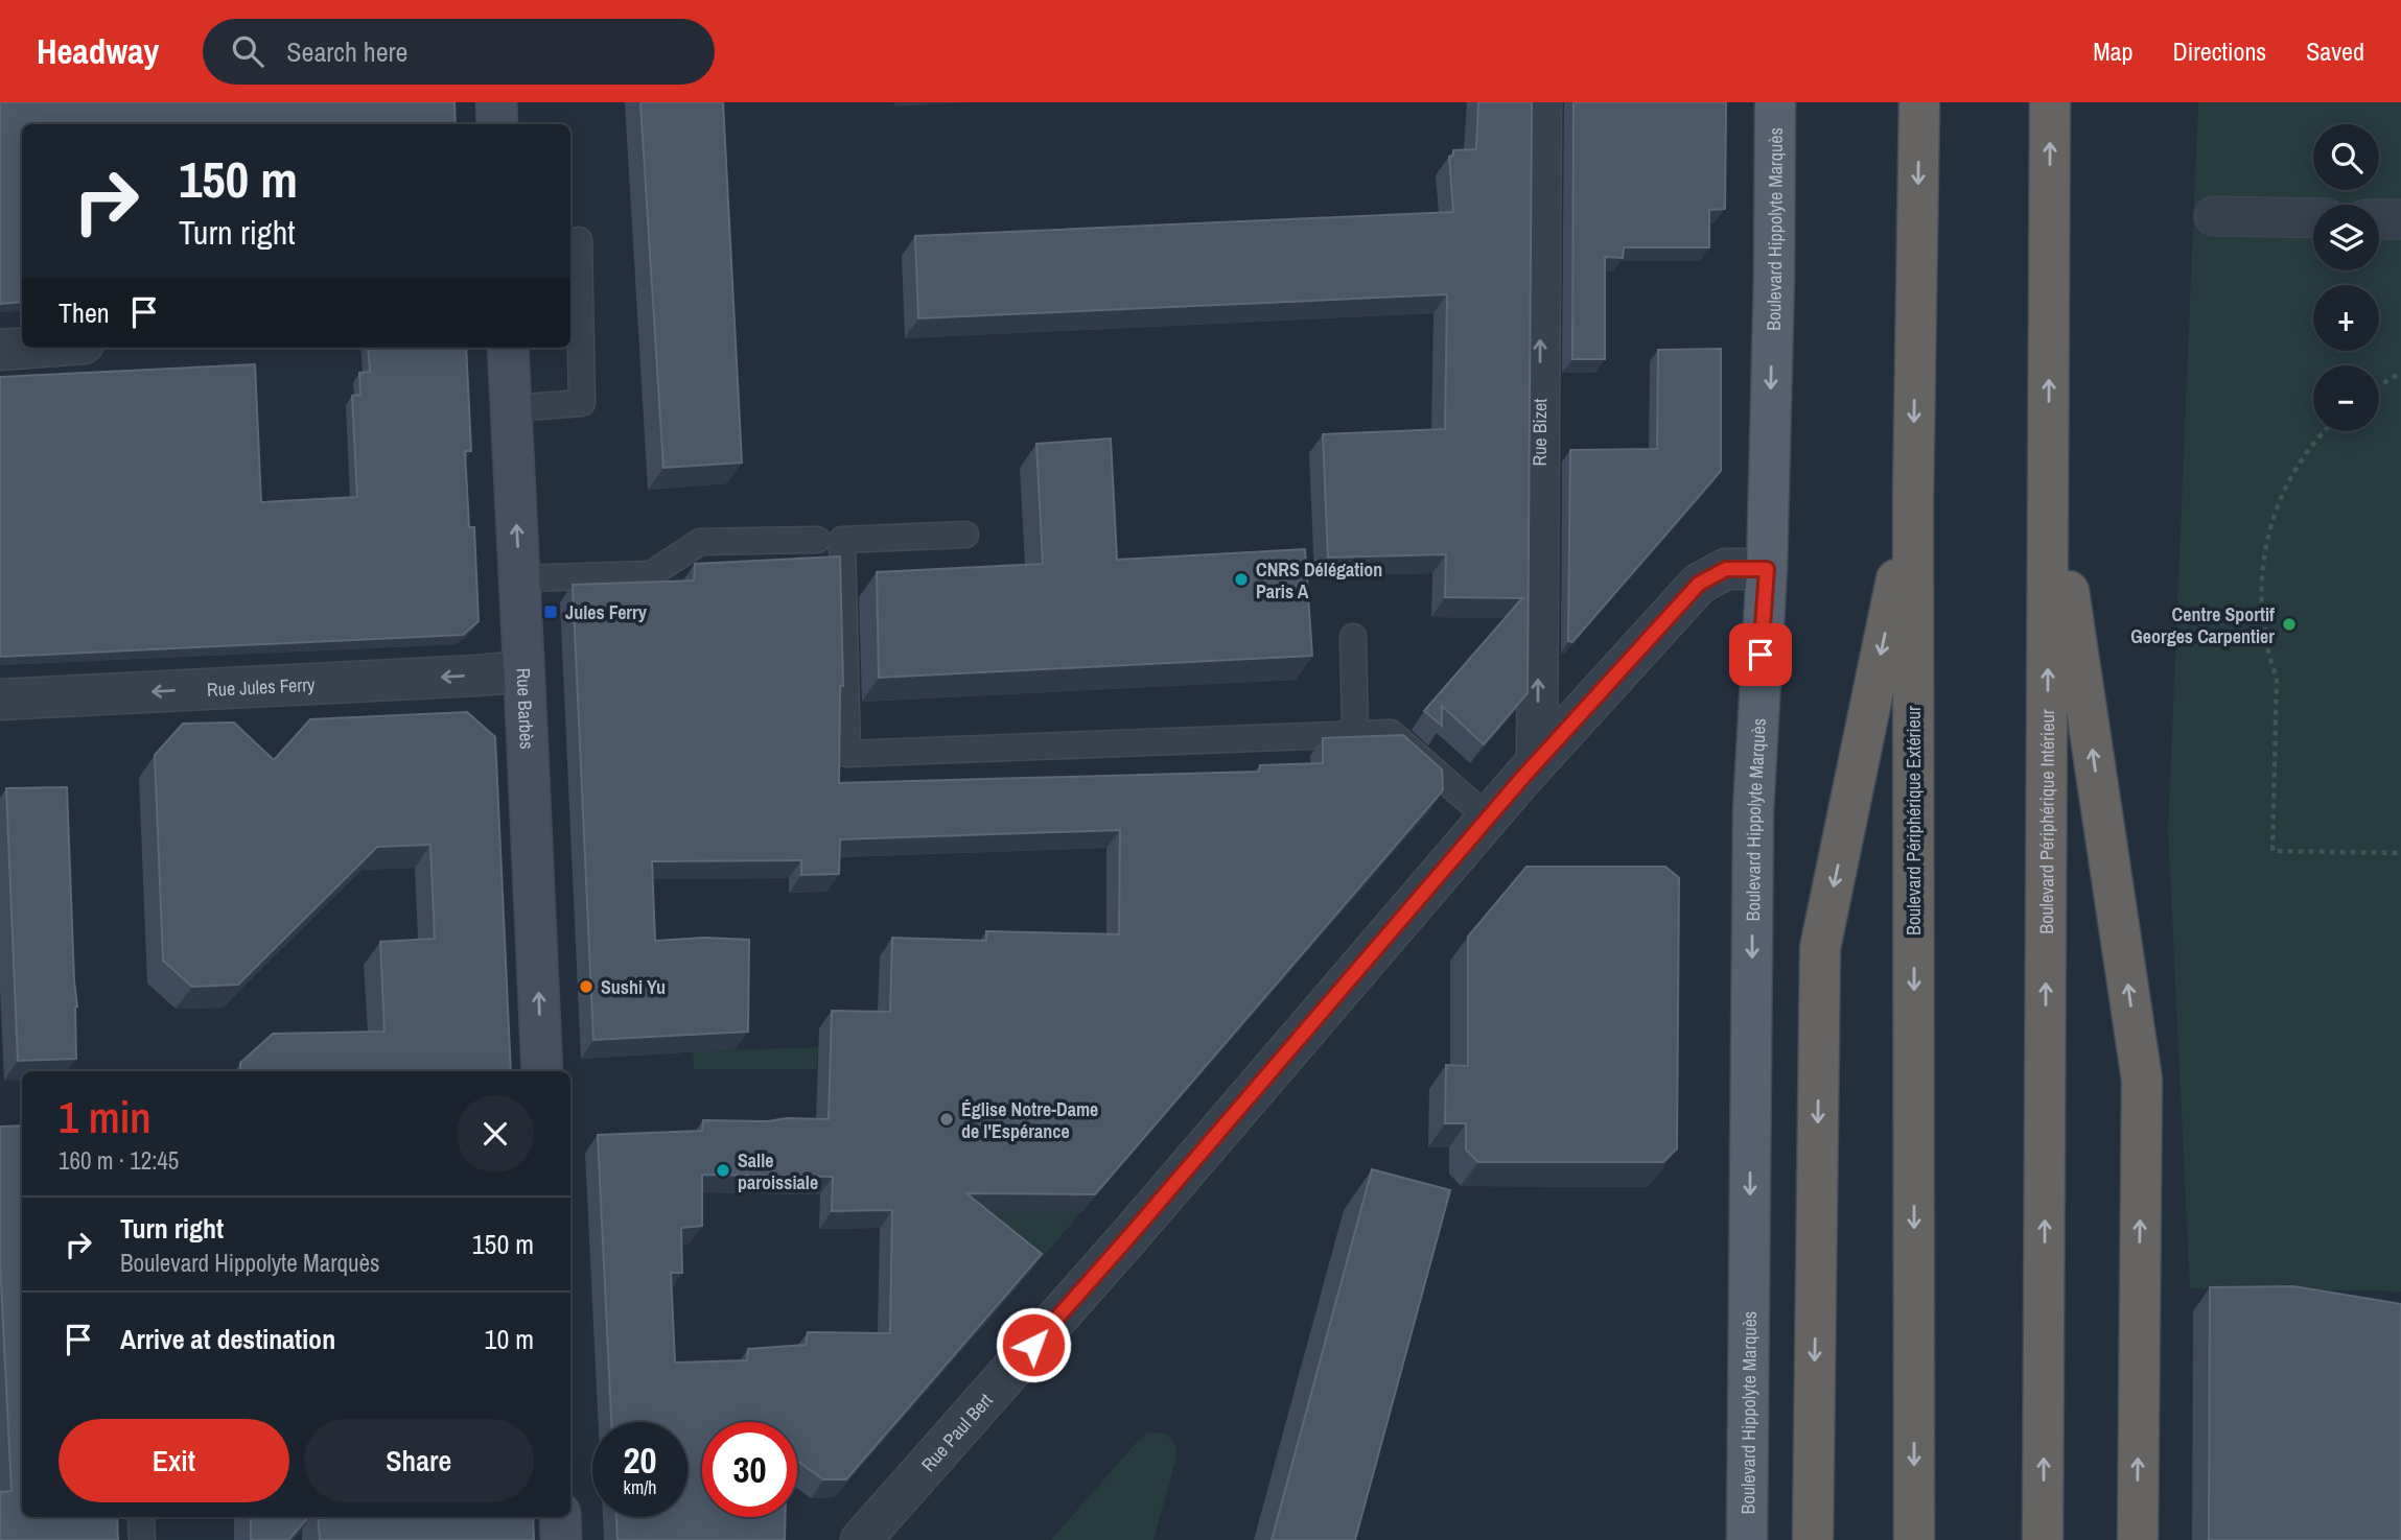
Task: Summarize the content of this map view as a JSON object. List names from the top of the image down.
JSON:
{
  "streets": {
    "highway": ["Boulevard Périphérique Extérieur", "Boulevard Périphérique Intérieur"],
    "main road": ["Boulevard Hippolyte Marquès", "Rue Barbès"],
    "street": ["Rue Bizet", "Rue Jules Ferry", "Rue Paul Bert"]
  },
  "crossings": [
    ["Boulevard Hippolyte Marquès", "Rue Paul Bert"],
    ["Rue Bizet", "Rue Paul Bert"],
    ["Rue Jules Ferry", "Rue Barbès"]
  ],
  "one_way": [
    "Boulevard Hippolyte Marquès",
    "Rue Bizet",
    "Rue Jules Ferry",
    "Rue Barbès"
  ],
  "places": {
    "other": [
      "CNRS Délégation Paris A",
      "Centre Sportif Georges Carpentier",
      "Sushi Yu",
      "Église Notre-Dame de l'Espérance",
      "Salle paroissiale"
    ],
    "transit": ["Jules Ferry"]
  },
  "page": {
    "header": "Headway",
    "search": "Search here",
    "nav": ["Map", "Directions", "Saved"],
    "map_buttons": ["+", "−"],
    "turn": ["150 m", "Turn right"],
    "then": "Then",
    "heading": ["1 min", "160 m · 12:45"],
    "list": [
      {
        "name": "Turn right",
        "note": "Boulevard Hippolyte Marquès",
        "value": "150 m"
      },
      {
        "name": "Arrive at destination",
        "value": "10 m"
      }
    ],
    "buttons": ["Exit", "Share"],
    "speed": "20 km/h",
    "limit": "30"
  }
}
